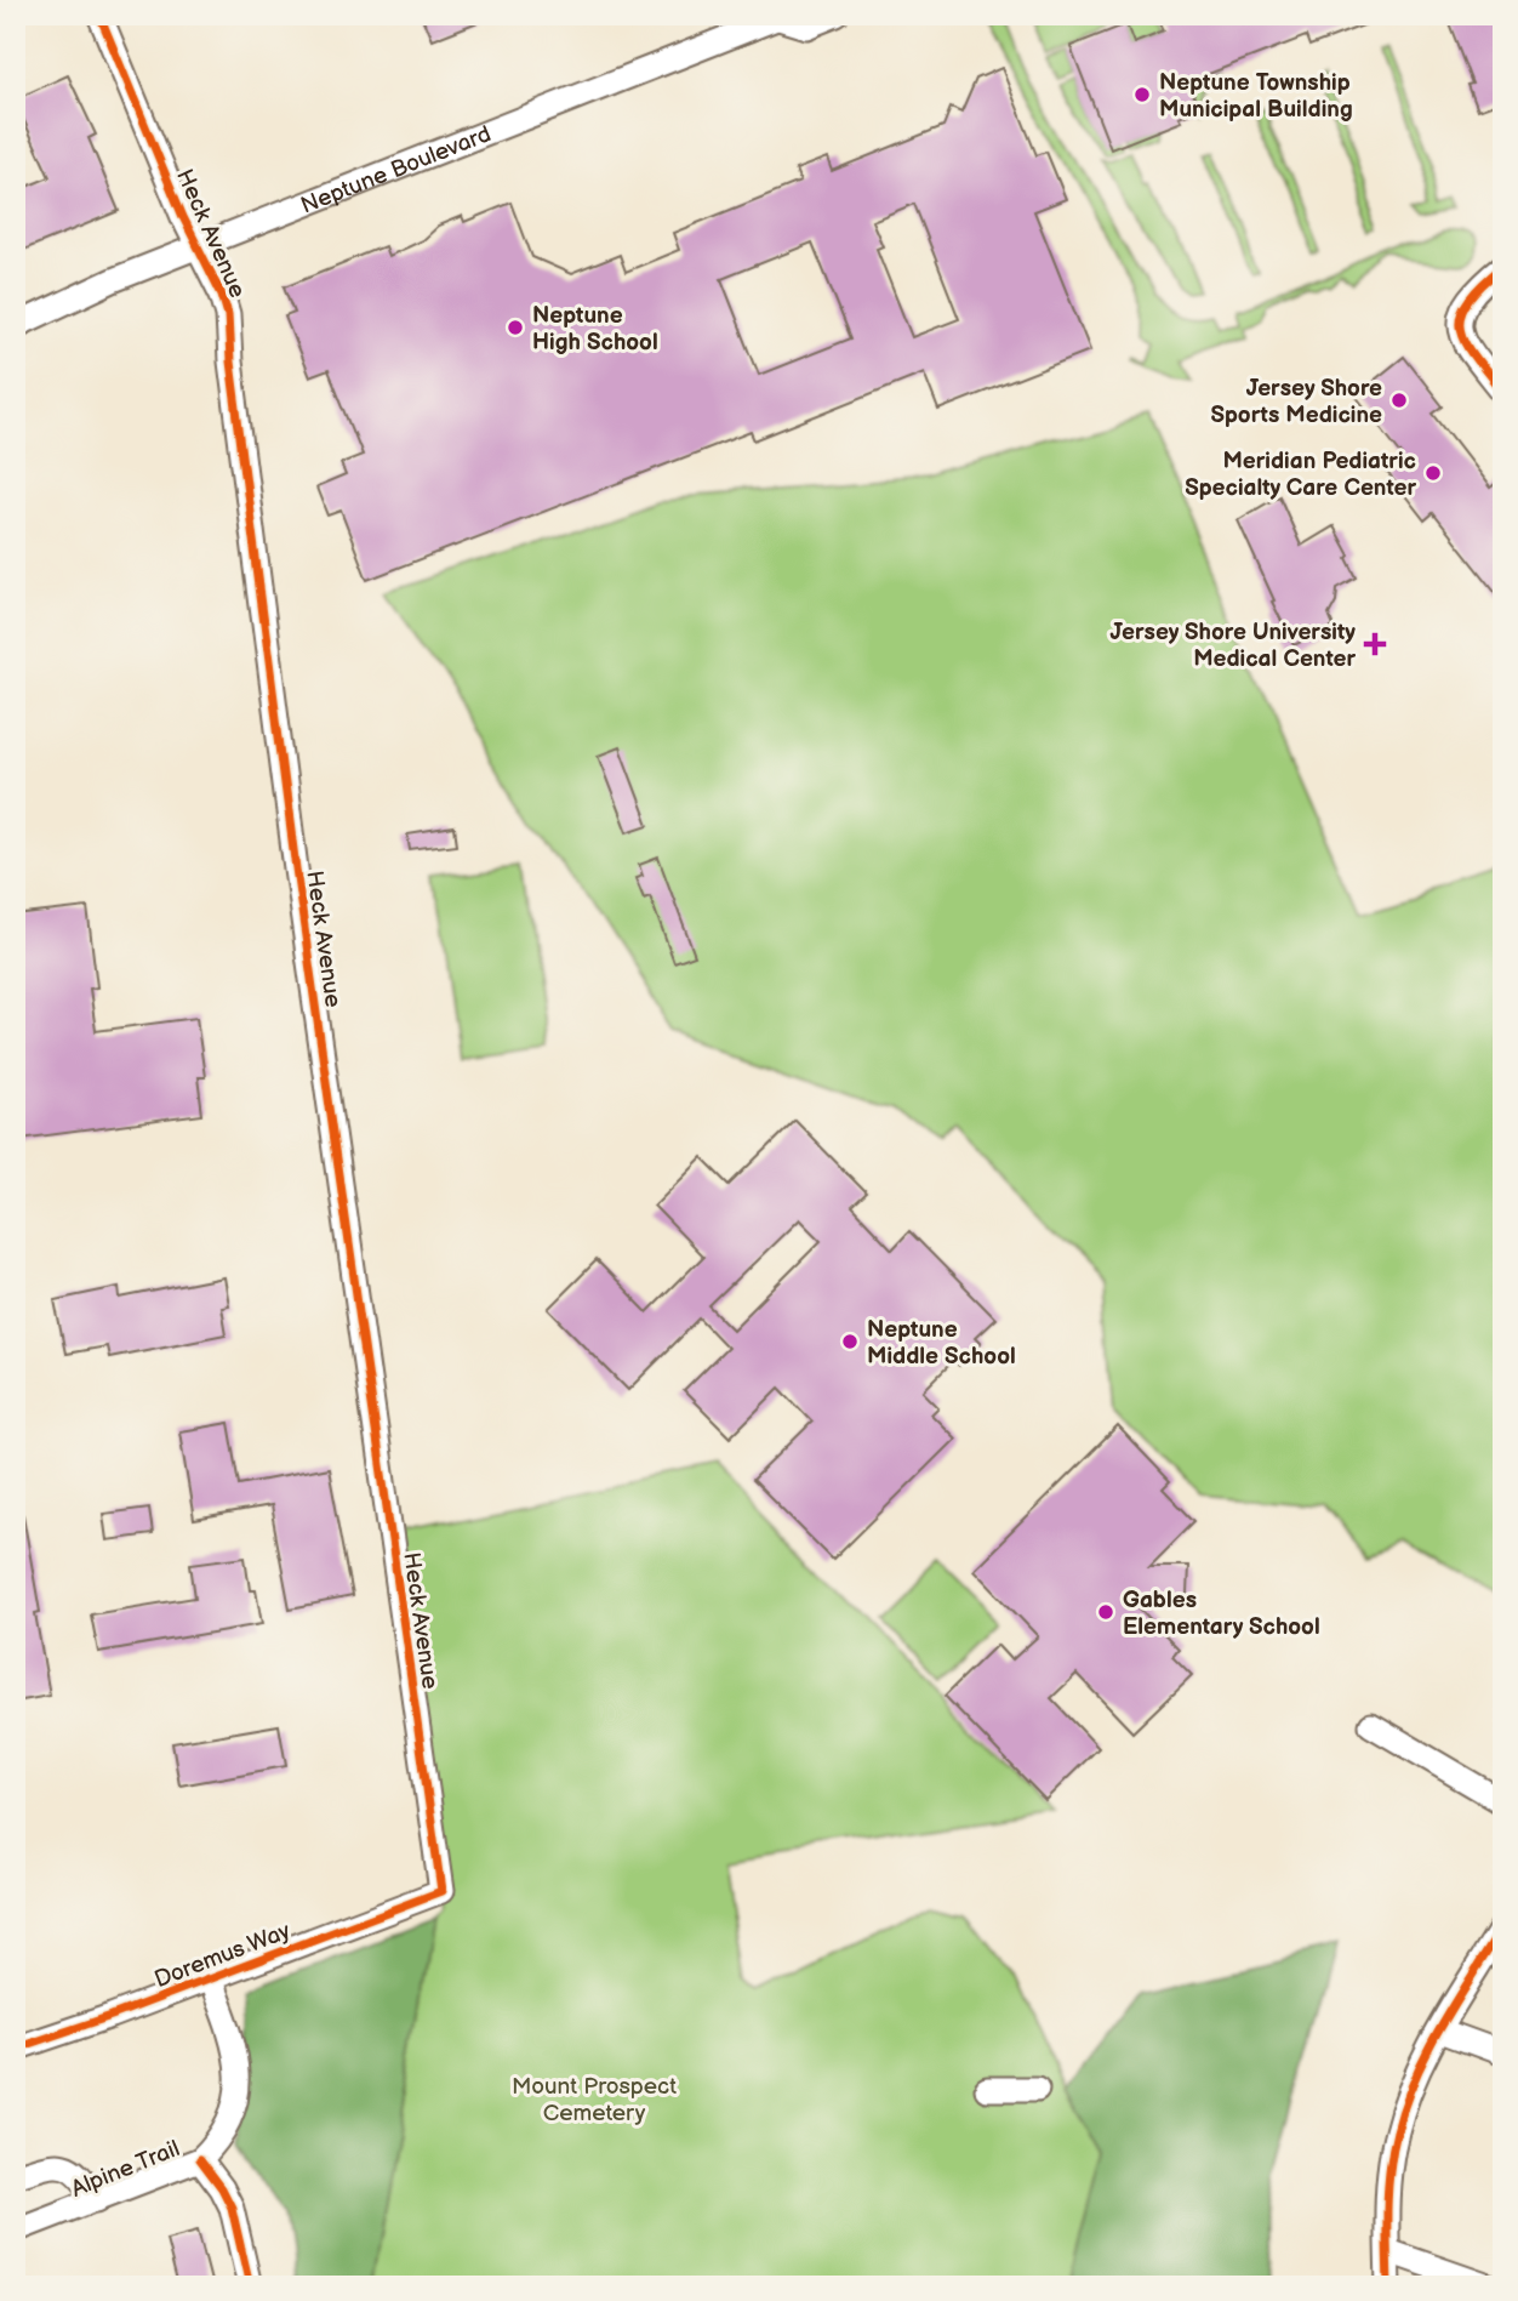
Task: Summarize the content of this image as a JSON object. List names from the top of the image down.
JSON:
{
  "streets": {
    "street": [
      "Neptune Boulevard",
      "Heck Avenue",
      "Doremus Way",
      "Alpine Trail"
    ]
  },
  "crossings": [
    ["Neptune Boulevard", "Heck Avenue"],
    ["Heck Avenue", "Doremus Way"],
    ["Doremus Way", "Alpine Trail"]
  ],
  "parks": ["Mount Prospect Cemetery"],
  "places": {
    "other": [
      "Neptune Township Municipal Building",
      "Neptune High School",
      "Jersey Shore Sports Medicine",
      "Meridian Pediatric Specialty Care Center",
      "Neptune Middle School",
      "Gables Elementary School"
    ],
    "health": ["Jersey Shore University Medical Center"]
  }
}
